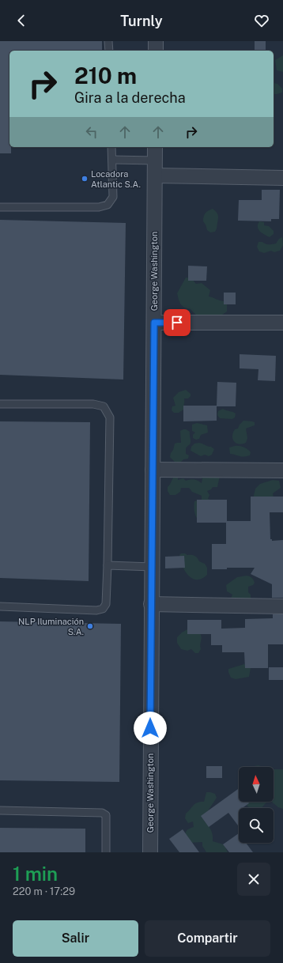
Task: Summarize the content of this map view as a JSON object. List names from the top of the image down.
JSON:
{
  "streets": {
    "street": ["George Washington"]
  },
  "places": ["Locadora Atlantic S.A.", "NLP Iluminación S.A."],
  "north": "top",
  "page": {
    "header": "Turnly",
    "turn": ["210 m", "Gira a la derecha"],
    "heading": ["1 min", "220 m · 17:29"],
    "buttons": ["Salir", "Compartir"]
  }
}
